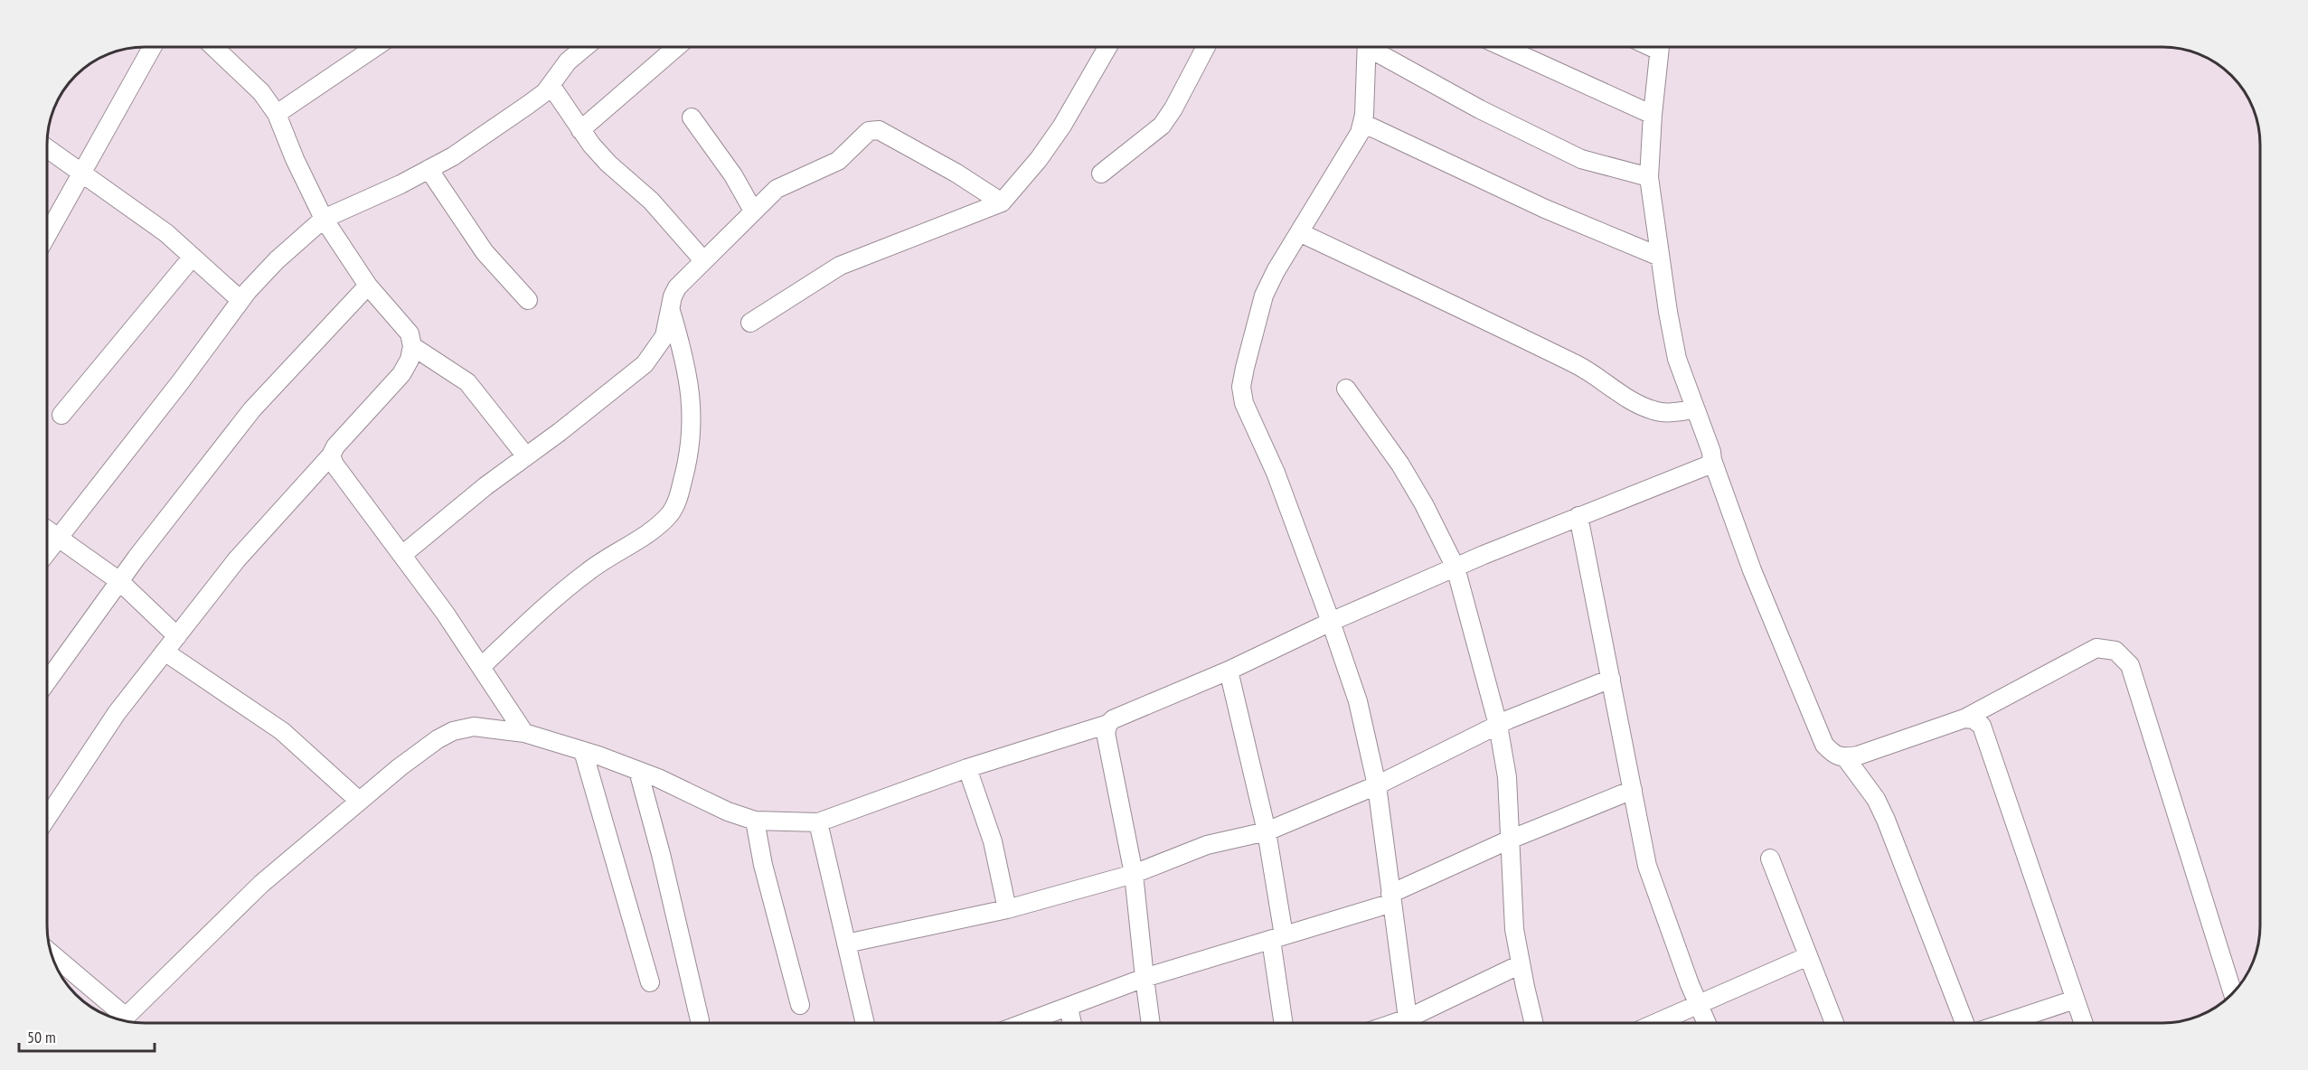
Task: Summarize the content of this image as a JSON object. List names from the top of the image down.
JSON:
{
  "scale_bar": "50 m"
}
